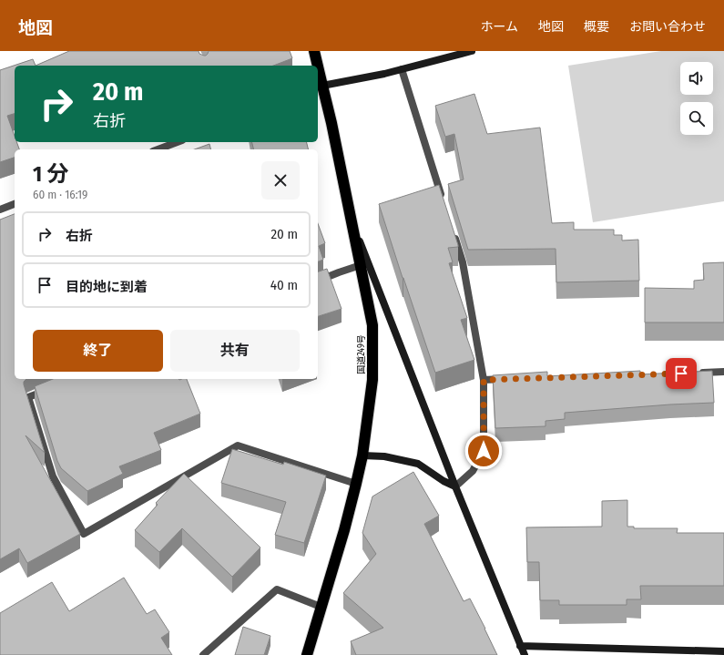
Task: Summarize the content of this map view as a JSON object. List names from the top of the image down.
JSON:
{
  "streets": {
    "highway": ["国道249号"]
  },
  "page": {
    "header": "地図",
    "nav": [
      "ホーム",
      "地図",
      "概要",
      "お問い合わせ"
    ],
    "turn": ["20 m", "右折"],
    "heading": ["1 分", "60 m · 16:19"],
    "list": [
      {
        "name": "右折",
        "value": "20 m"
      },
      {
        "name": "目的地に到着",
        "value": "40 m"
      }
    ],
    "buttons": ["終了", "共有"]
  }
}
